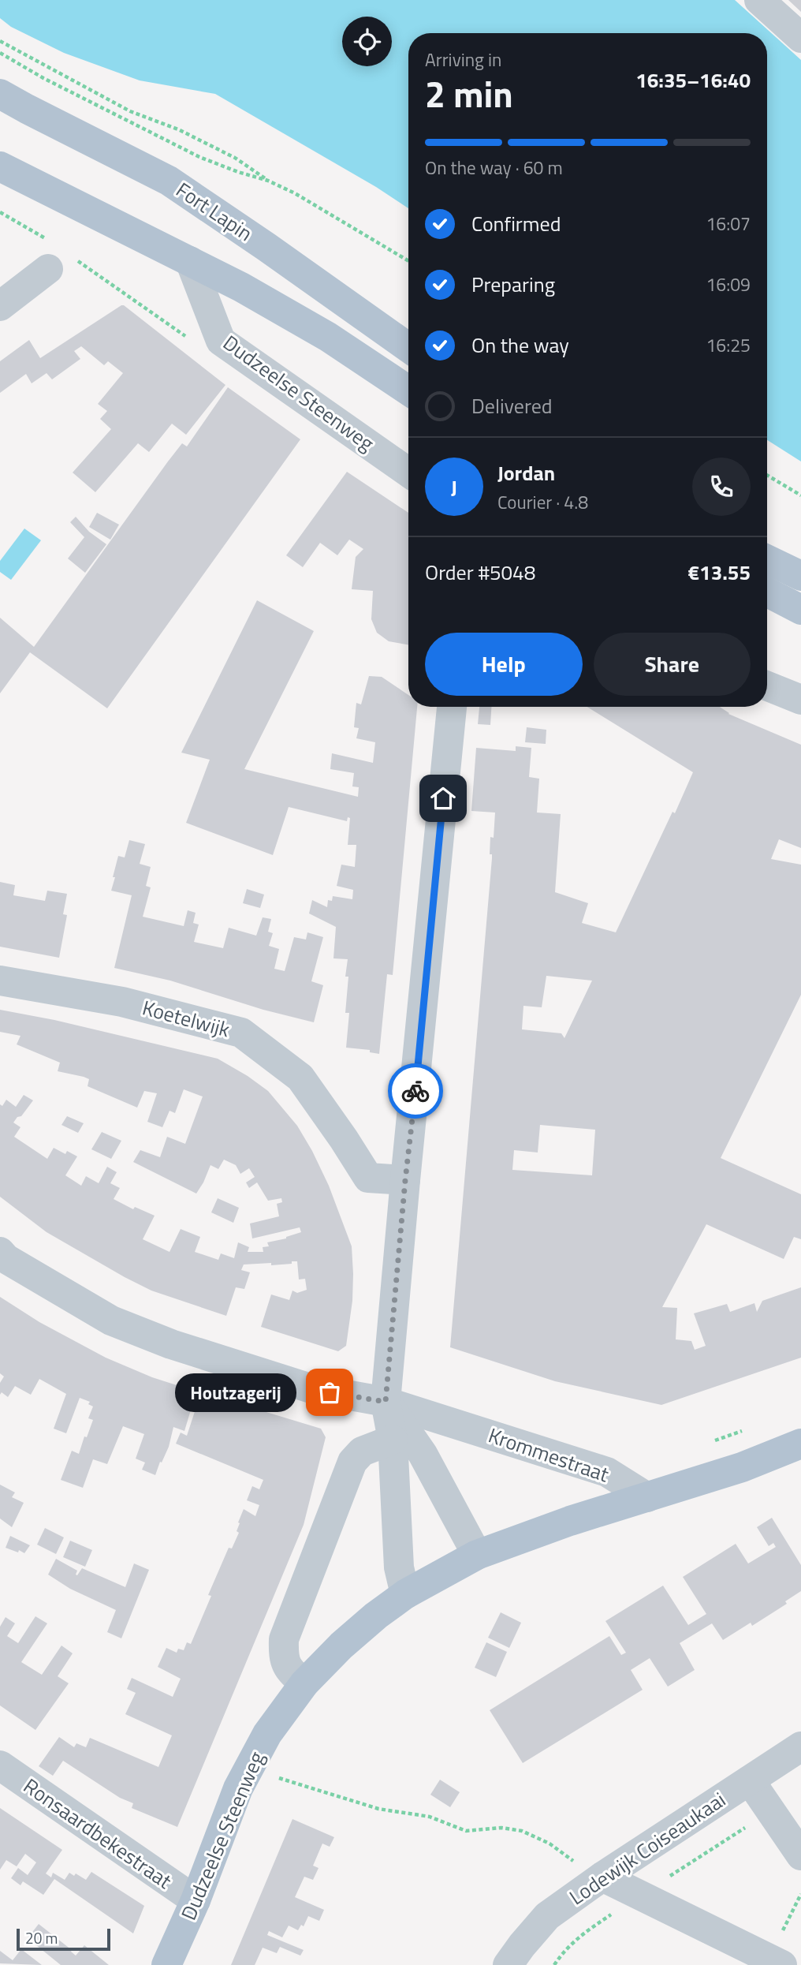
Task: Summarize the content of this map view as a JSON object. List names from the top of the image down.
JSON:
{
  "streets": {
    "main road": ["Fort Lapin", "Dudzeelse Steenweg"],
    "street": [
      "Koetelwijk",
      "Krommestraat",
      "Ronsaardbekestraat",
      "Lodewijk Coiseaukaai"
    ]
  },
  "crossings": [
    ["Dudzeelse Steenweg", "Krommestraat"],
    ["Dudzeelse Steenweg", "Ronsaardbekestraat"]
  ],
  "places": ["Houtzagerij"],
  "scale_bar": "20 m",
  "page": {
    "heading": ["2 min", "Arriving in", "16:35–16:40"],
    "panel": [
      "Jordan",
      "Courier · 4.8",
      "Order #5048",
      "€13.55"
    ],
    "bar": "On the way · 60 m",
    "list": [
      ["Confirmed", "16:07"],
      ["Preparing", "16:09"],
      ["On the way", "16:25"],
      "Delivered"
    ],
    "round": "J",
    "buttons": ["Help", "Share"],
    "bubble": "Houtzagerij",
    "scale": "20 m"
  }
}
